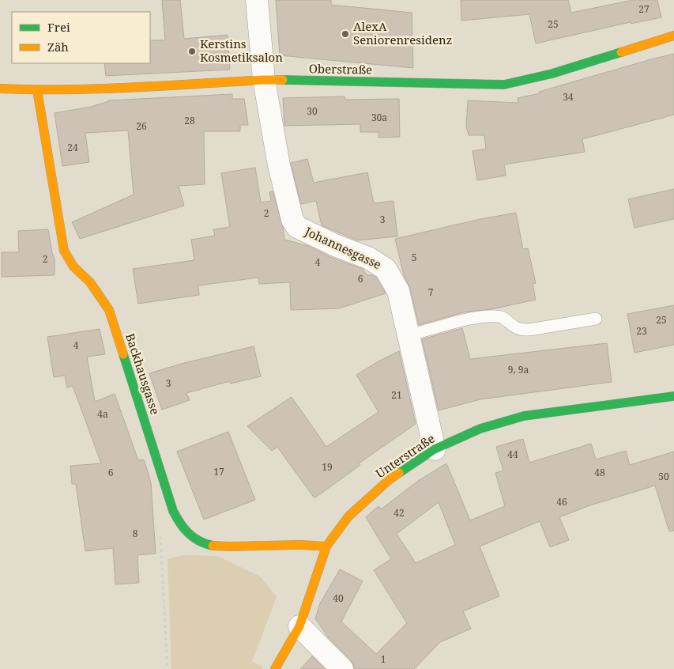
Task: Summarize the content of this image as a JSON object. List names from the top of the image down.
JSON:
{
  "streets": {
    "street": [
      "Oberstraße",
      "Johannesgasse",
      "Backhausgasse",
      "Unterstraße"
    ]
  },
  "crossings": [
    ["Oberstraße", "Johannesgasse"],
    ["Oberstraße", "Backhausgasse"],
    ["Johannesgasse", "Unterstraße"],
    ["Backhausgasse", "Unterstraße"]
  ],
  "places": ["AlexA Seniorenresidenz", "Kerstins Kosmetiksalon"],
  "house_numbers": [
    "27",
    "25",
    "34",
    "30",
    "30a",
    "28",
    "26",
    "24",
    "2",
    "3",
    "5",
    "2",
    "4",
    "6",
    "7",
    "25",
    "23",
    "4",
    "9, 9a",
    "3",
    "21",
    "4a",
    "44",
    "19",
    "17",
    "6",
    "48",
    "50",
    "46",
    "42",
    "8",
    "40",
    "1"
  ],
  "legend": ["Frei", "Zäh"]
}
